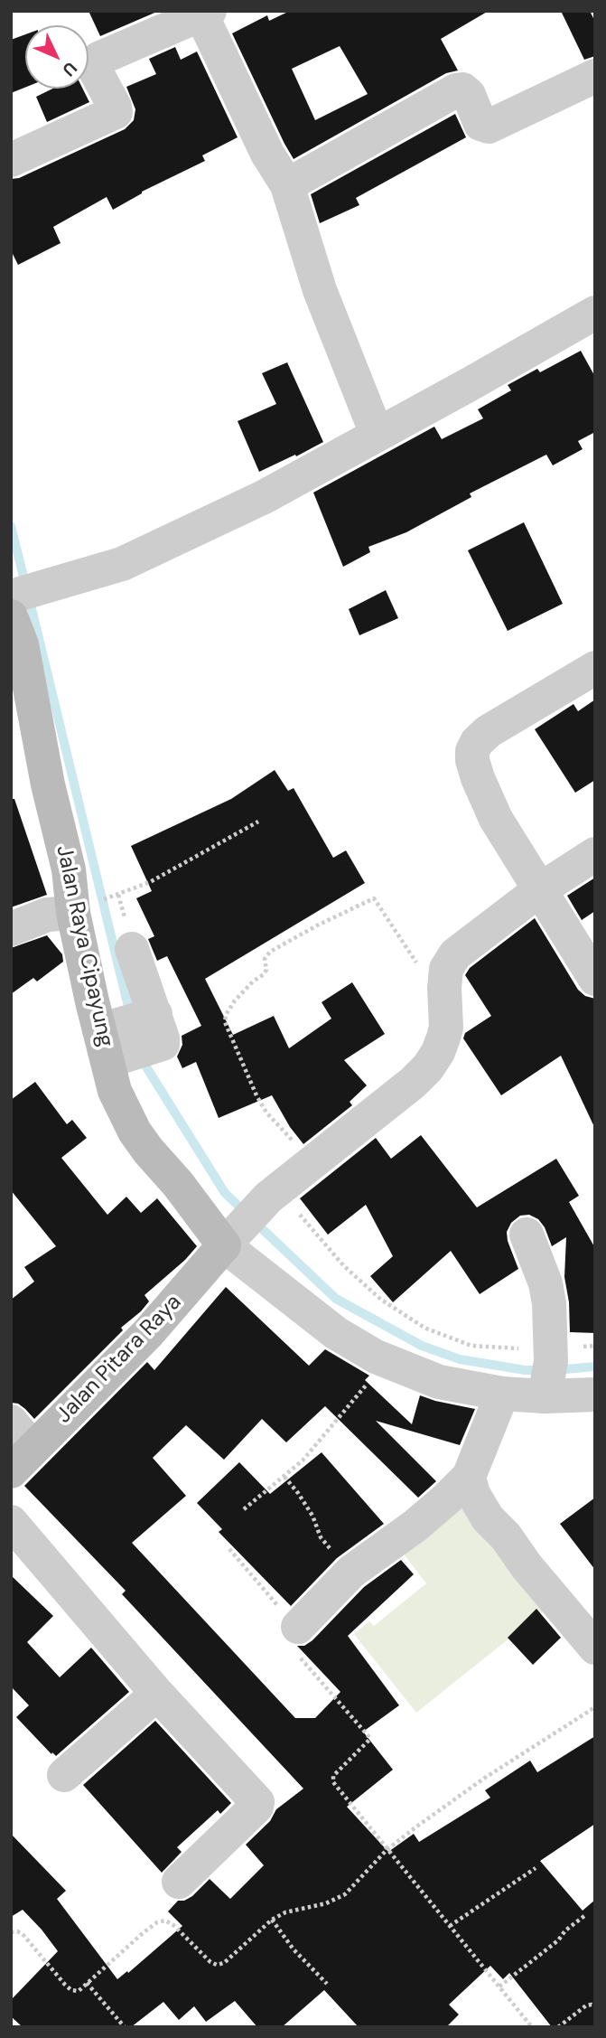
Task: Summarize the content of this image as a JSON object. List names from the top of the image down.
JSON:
{
  "streets": {
    "main road": ["Jalan Raya Cipayung", "Jalan Pitara Raya"]
  },
  "crossings": [
    ["Jalan Raya Cipayung", "Jalan Pitara Raya"]
  ],
  "north": "bottom right"
}
